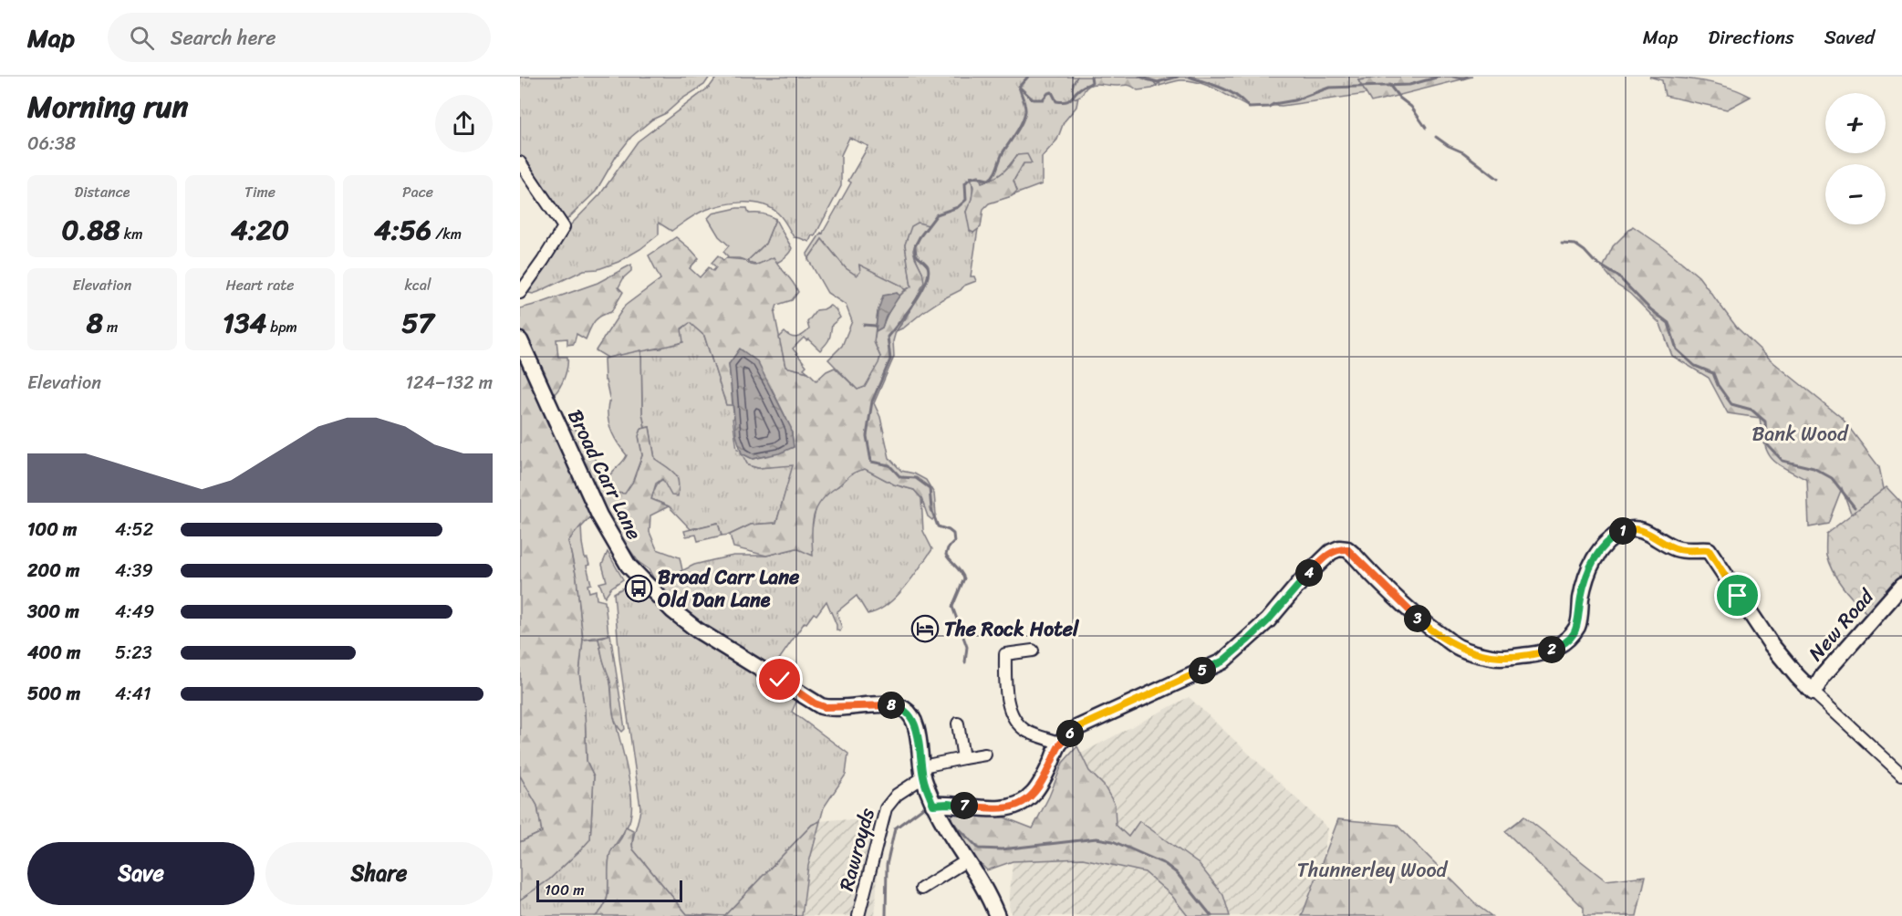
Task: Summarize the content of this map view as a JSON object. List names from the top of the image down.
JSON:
{
  "streets": {
    "street": ["Broad Carr Lane", "New Road", "Rawroyds"]
  },
  "crossings": [
    ["Broad Carr Lane", "Rawroyds"]
  ],
  "parks": ["Bank Wood", "Thunnerley Wood"],
  "places": {
    "bus stop": ["Broad Carr Lane Old Dan Lane"],
    "hotel": ["The Rock Hotel"]
  },
  "scale_bar": "100 m",
  "page": {
    "header": "Map",
    "search": "Search here",
    "nav": ["Map", "Directions", "Saved"],
    "heading": ["Morning run", "06:38"],
    "map_buttons": ["+", "−"],
    "stats": [
      ["Distance", "0.88 km"],
      ["Time", "4:20"],
      ["Pace", "4:56 /km"],
      ["Elevation", "8 m"],
      ["Heart rate", "134 bpm"],
      ["kcal", "57"]
    ],
    "chart": ["Elevation", "124–132 m"],
    "list": [
      {
        "name": "100 m",
        "note": "4:52"
      },
      {
        "name": "200 m",
        "note": "4:39"
      },
      {
        "name": "300 m",
        "note": "4:49"
      },
      {
        "name": "400 m",
        "note": "5:23"
      },
      {
        "name": "500 m",
        "note": "4:41"
      }
    ],
    "pins": [
      "1",
      "4",
      "3",
      "2",
      "5",
      "8",
      "6",
      "7"
    ],
    "buttons": ["Save", "Share"],
    "scale": "100 m"
  }
}
